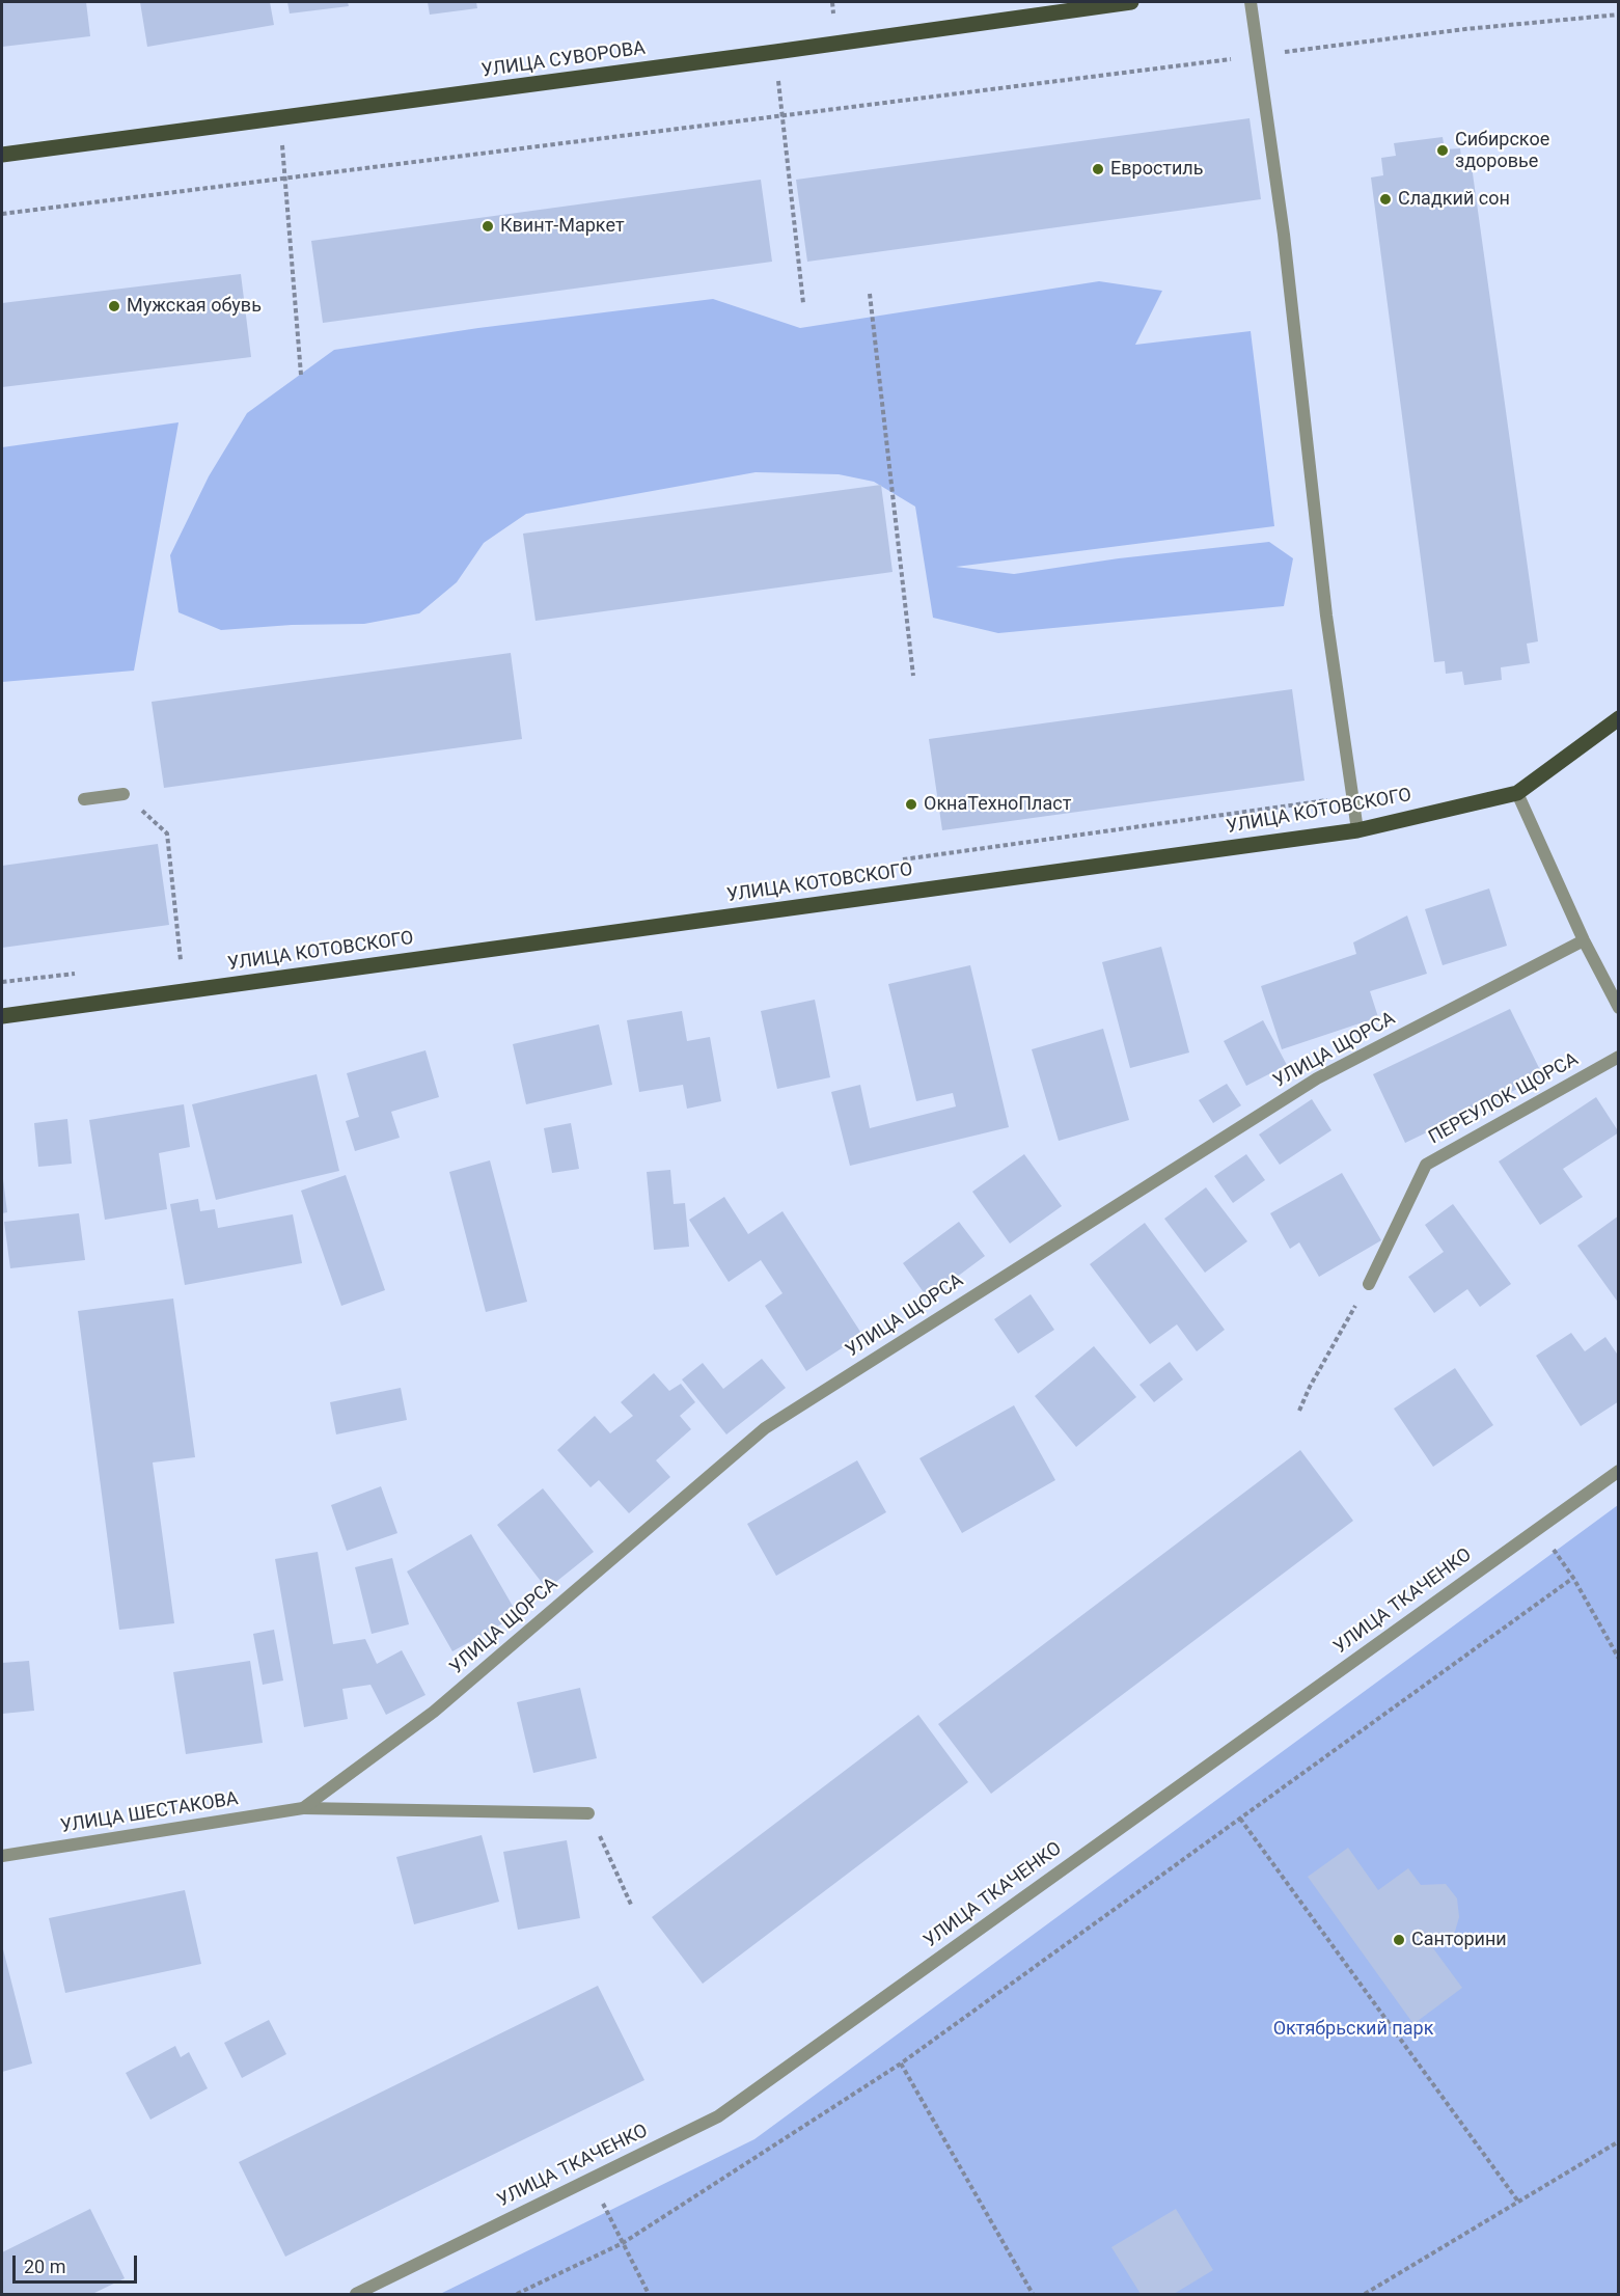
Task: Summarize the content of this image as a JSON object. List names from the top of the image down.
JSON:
{
  "streets": {
    "main road": ["УЛИЦА СУВОРОВА", "УЛИЦА КОТОВСКОГО"],
    "street": [
      "УЛИЦА ЩОРСА",
      "ПЕРЕУЛОК ЩОРСА",
      "УЛИЦА ТКАЧЕНКО",
      "УЛИЦА ШЕСТАКОВА"
    ]
  },
  "crossings": [
    ["УЛИЦА ЩОРСА", "УЛИЦА ШЕСТАКОВА"]
  ],
  "parks": ["Октябрьский парк"],
  "places": [
    "Сибирское здоровье",
    "Евростиль",
    "Сладкий сон",
    "Квинт-Маркет",
    "Мужская обувь",
    "ОкнаТехноПласт",
    "Санторини"
  ],
  "scale_bar": "20 m"
}
